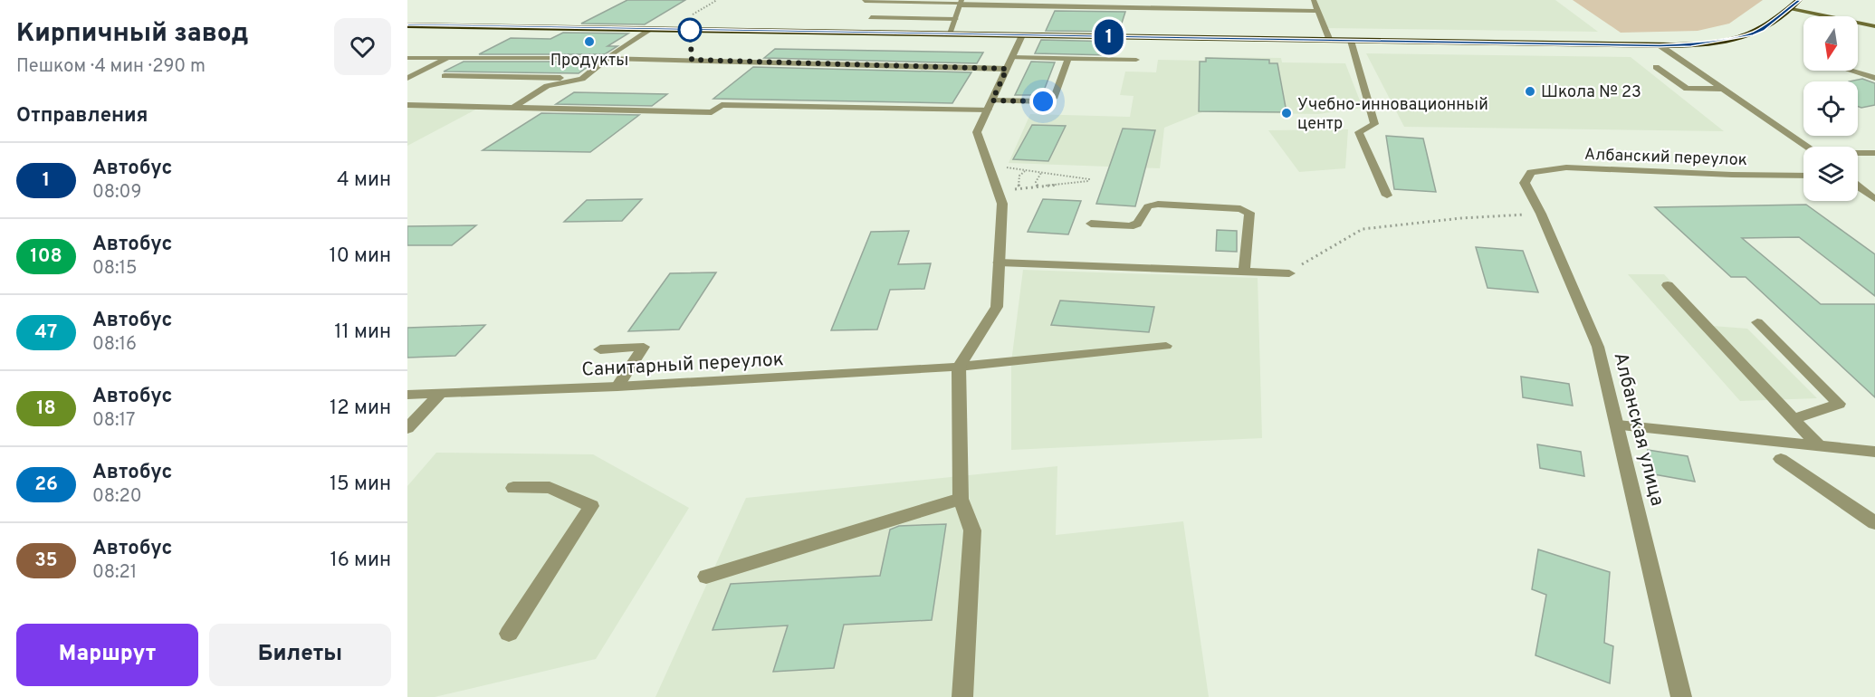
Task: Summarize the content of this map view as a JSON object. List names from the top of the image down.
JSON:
{
  "streets": {
    "street": ["Албанский переулок", "Санитарный переулок", "Албанская улица"]
  },
  "crossings": [
    ["Албанский переулок", "Албанская улица"]
  ],
  "places": ["Продукты", "Школа № 23", "Учебно-инновационный центр"],
  "lines": ["bus line 1"],
  "north": "bottom",
  "page": {
    "heading": [
      ["Кирпичный завод", "Пешком · 4 мин · 290 m"],
      "Отправления"
    ],
    "on_map": "1",
    "list": [
      {
        "mark": "1",
        "name": "Автобус",
        "note": "08:09",
        "value": "4 мин"
      },
      {
        "mark": "108",
        "name": "Автобус",
        "note": "08:15",
        "value": "10 мин"
      },
      {
        "mark": "47",
        "name": "Автобус",
        "note": "08:16",
        "value": "11 мин"
      },
      {
        "mark": "18",
        "name": "Автобус",
        "note": "08:17",
        "value": "12 мин"
      },
      {
        "mark": "26",
        "name": "Автобус",
        "note": "08:20",
        "value": "15 мин"
      },
      {
        "mark": "35",
        "name": "Автобус",
        "note": "08:21",
        "value": "16 мин"
      }
    ],
    "buttons": ["Маршрут", "Билеты"]
  }
}
